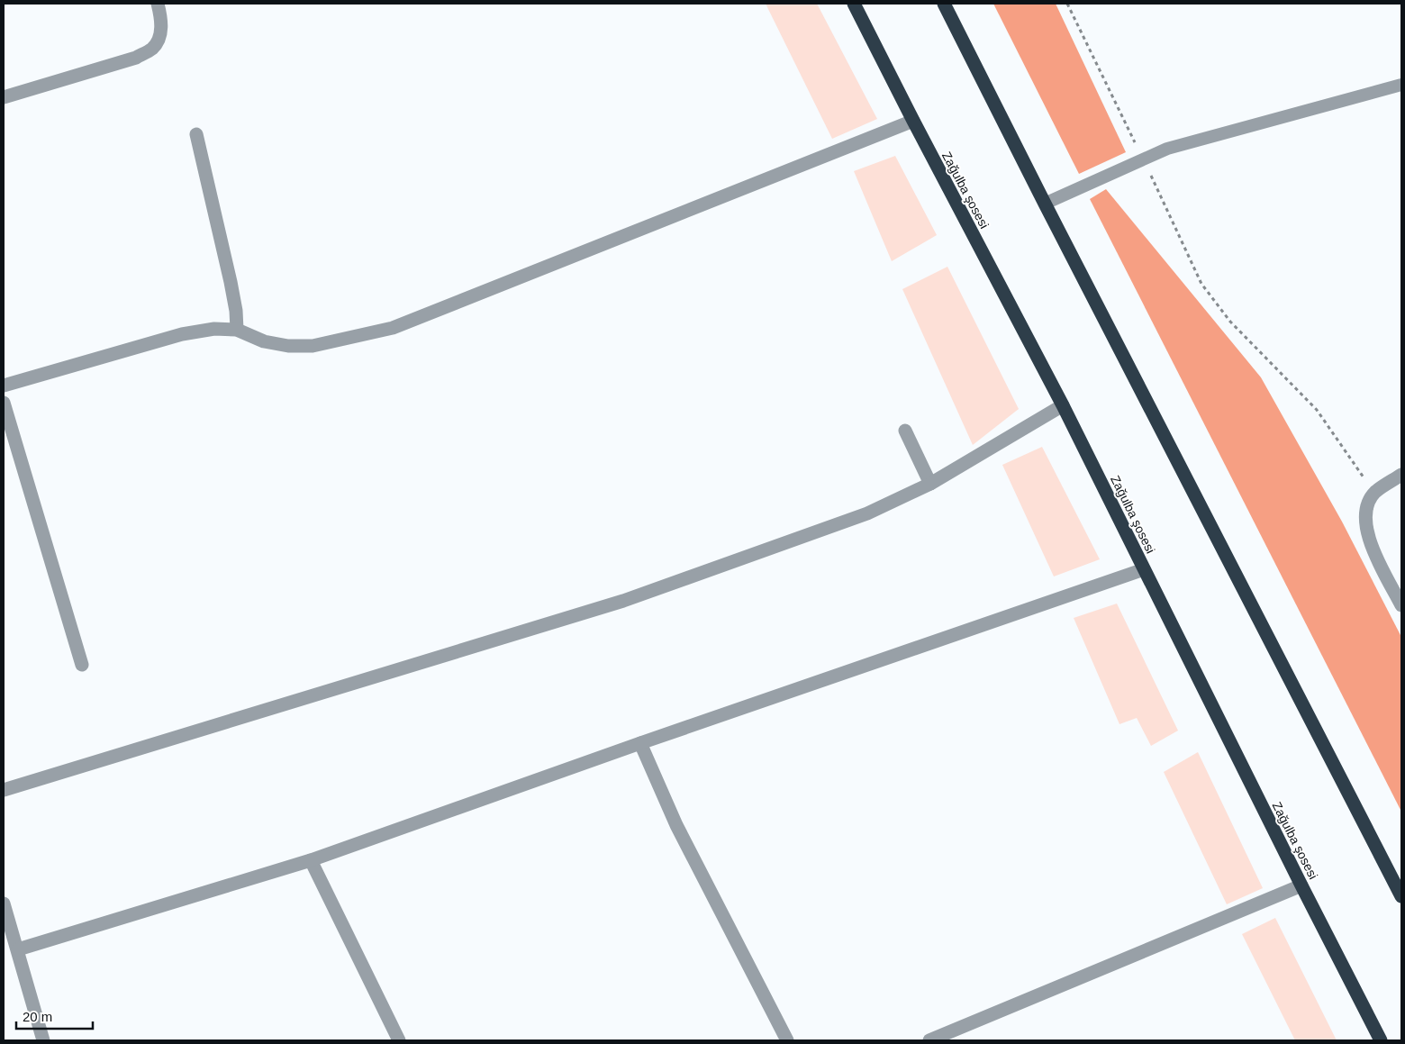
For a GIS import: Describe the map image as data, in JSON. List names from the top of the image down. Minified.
{"streets":{"highway":["Zağulba şosesi"]},"scale_bar":"20 m"}
